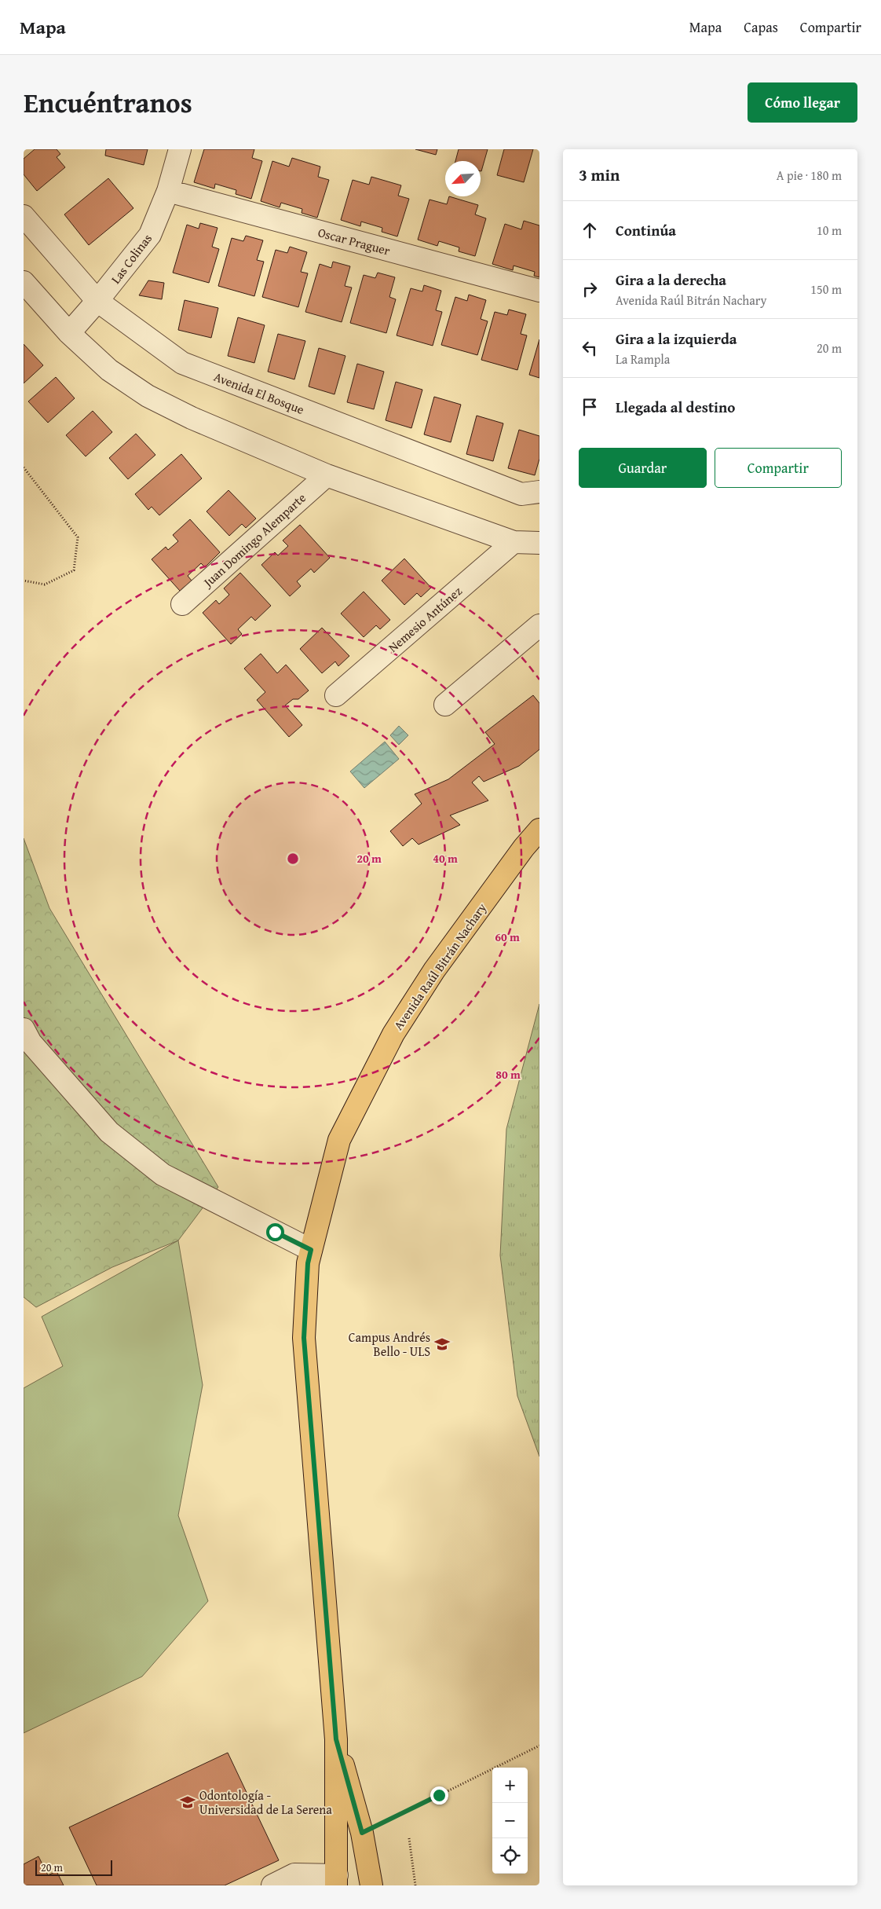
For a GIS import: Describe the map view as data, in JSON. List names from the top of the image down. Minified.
{"streets":{"main road":["Avenida Raúl Bitrán Nachary"],"street":["Oscar Praguer","Las Colinas","Avenida El Bosque","Juan Domingo Alemparte","Nemesio Antúnez"]},"crossings":[["Oscar Praguer","Las Colinas"],["Las Colinas","Avenida El Bosque"]],"places":{"school or university":["Campus Andrés Bello - ULS","Odontología - Universidad de La Serena"]},"scale_bar":"20 m","north":"bottom left","page":{"header":"Mapa","nav":["Mapa","Capas","Compartir"],"title":"Encuéntranos","buttons":["Cómo llegar",["Guardar","Compartir"]],"heading":["3 min","A pie · 180 m"],"list":[["Continúa","10 m"],["Gira a la derecha","Avenida Raúl Bitrán Nachary","150 m"],["Gira a la izquierda","La Rampla","20 m"],"Llegada al destino"],"map_buttons":["+","−"],"scale":"20 m"},"rings":["20 m","40 m","60 m","80 m"]}
